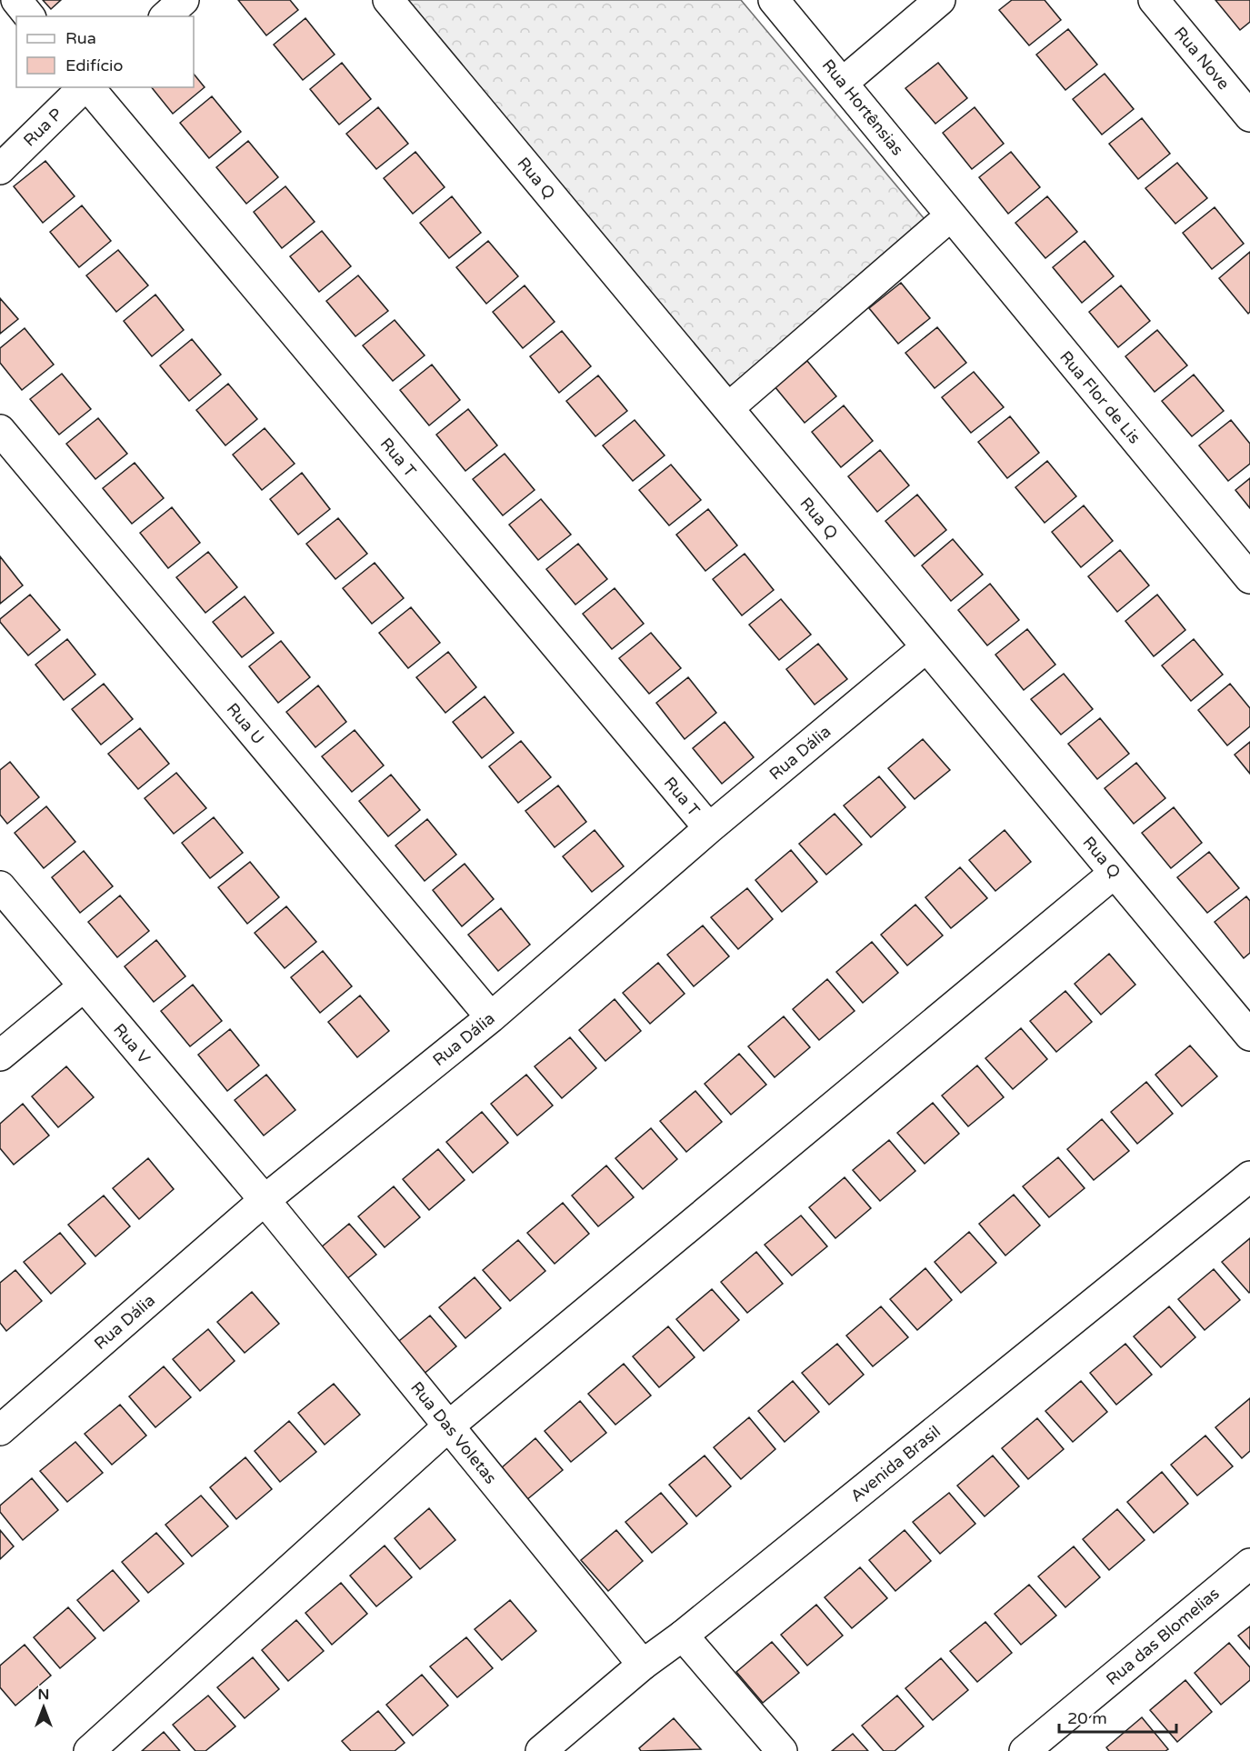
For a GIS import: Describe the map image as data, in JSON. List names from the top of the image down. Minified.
{"streets":{"street":["Rua Nove","Rua Hortênsias","Rua P","Rua Q","Rua Flor de Lis","Rua T","Rua U","Rua Dália","Rua V","Rua Das Voletas","Avenida Brasil","Rua das Blomelias"]},"crossings":[["Rua Hortênsias","Rua Flor de Lis"],["Rua Q","Rua Dália"],["Rua T","Rua Dália"],["Rua U","Rua Dália"],["Rua Dália","Rua V"],["Rua Dália","Rua Das Voletas"],["Rua V","Rua Das Voletas"],["Rua Das Voletas","Avenida Brasil"]],"legend":["Rua","Edifício"],"scale_bar":"20 m","north":"top"}
